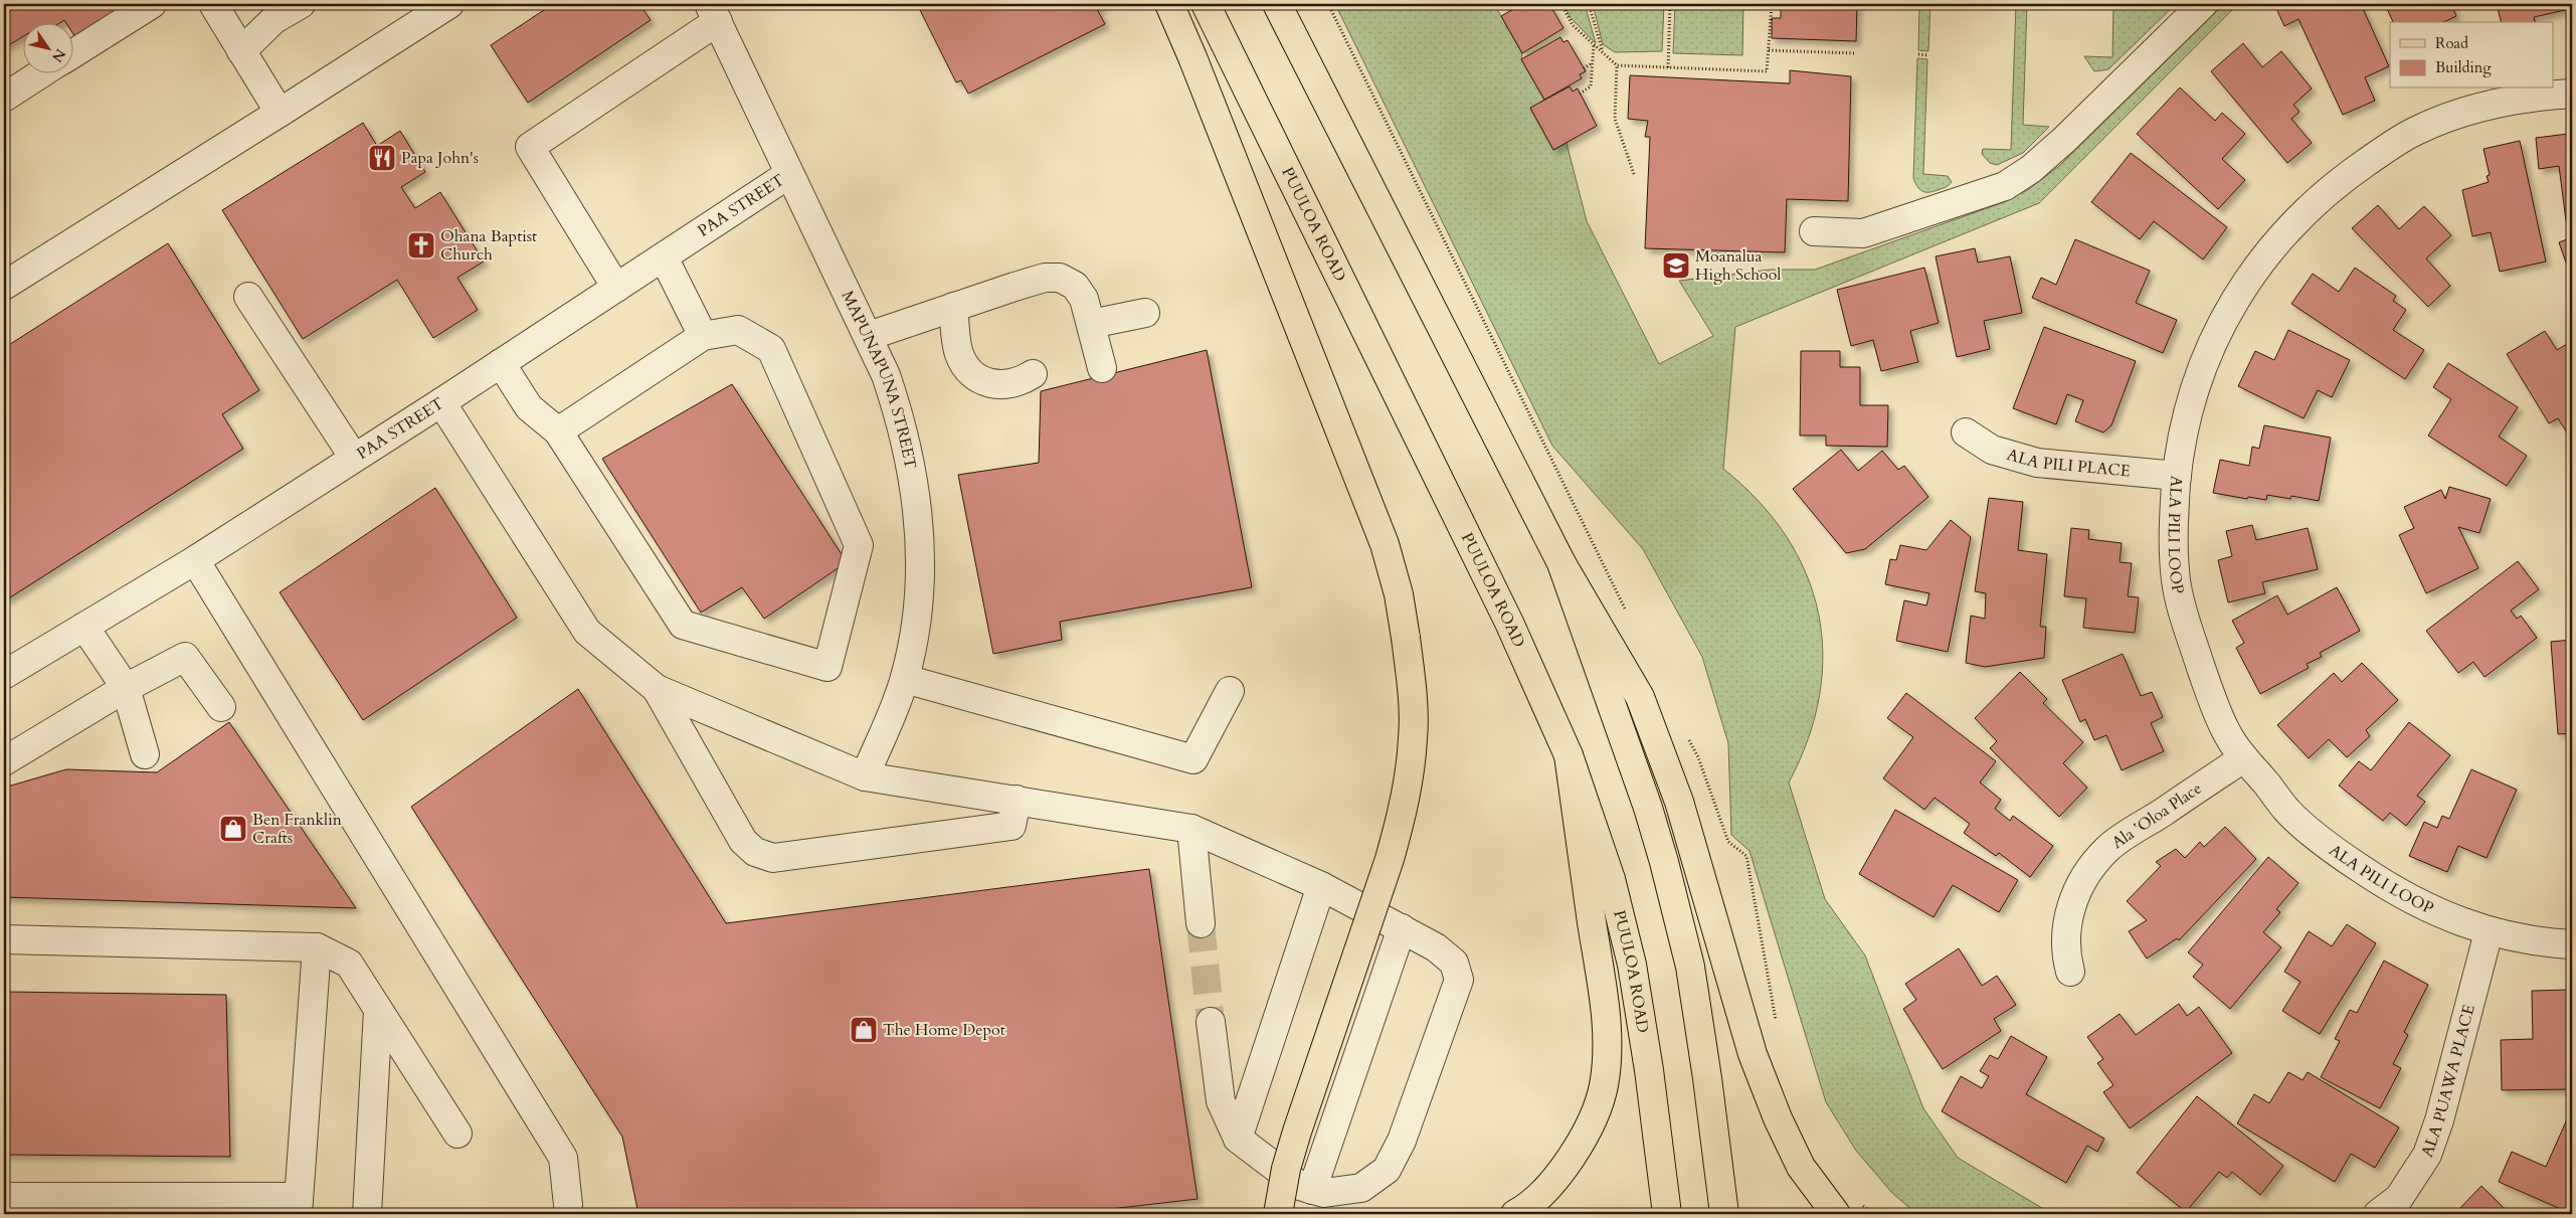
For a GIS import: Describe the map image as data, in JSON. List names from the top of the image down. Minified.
{"streets":{"main road":["PUULOA ROAD"],"street":["PAA STREET","MAPUNAPUNA STREET","ALA PILI PLACE","ALA PILI LOOP","Ala ʻOloa Place","ALA PUAWA PLACE"]},"crossings":[["PAA STREET","MAPUNAPUNA STREET"],["ALA PILI PLACE","ALA PILI LOOP"],["ALA PILI LOOP","Ala ʻOloa Place"],["ALA PILI LOOP","ALA PUAWA PLACE"]],"places":{"restaurant":["Papa John's"],"church":["Ohana Baptist Church"],"school or university":["Moanalua High School"],"shop":["Ben Franklin Crafts","The Home Depot"]},"legend":["Road","Building"],"north":"bottom right"}
